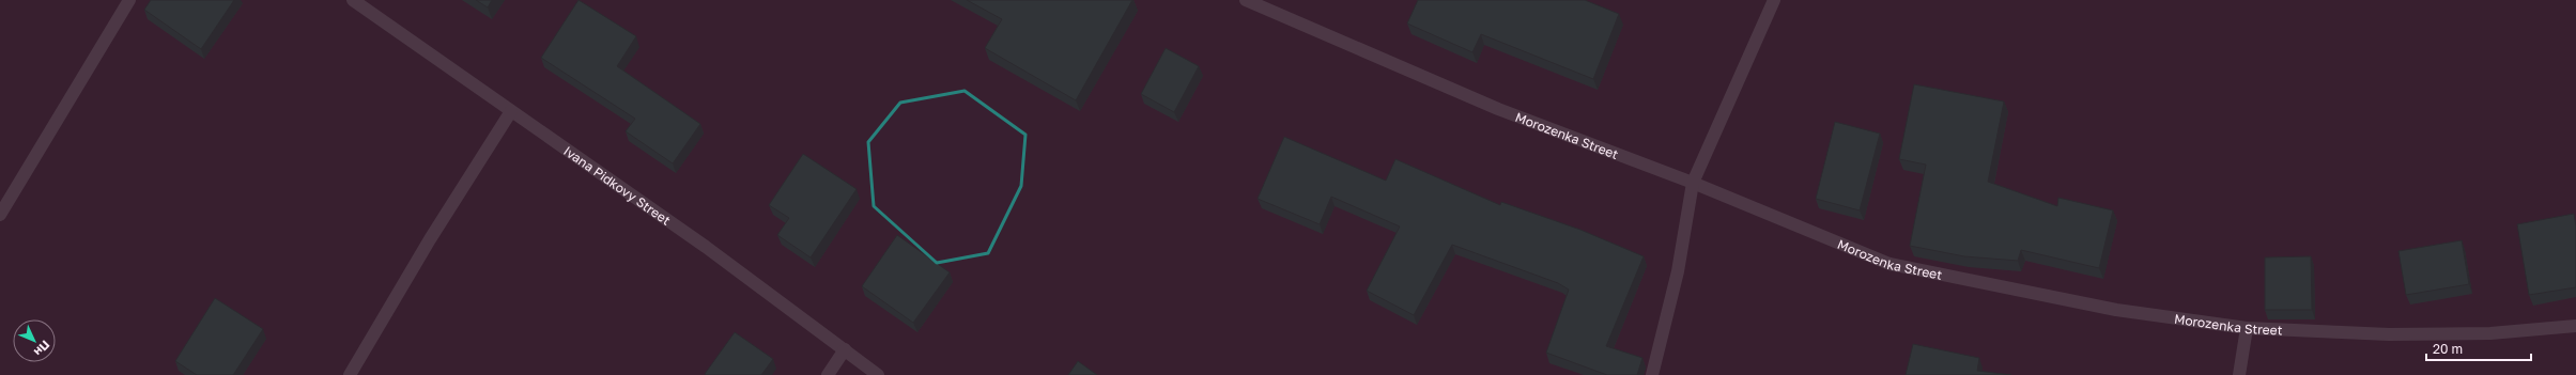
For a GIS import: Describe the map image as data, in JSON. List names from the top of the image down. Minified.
{"streets":{"street":["Morozenka Street","Ivana Pidkovy Street"]},"scale_bar":"20 m","north":"bottom right"}
